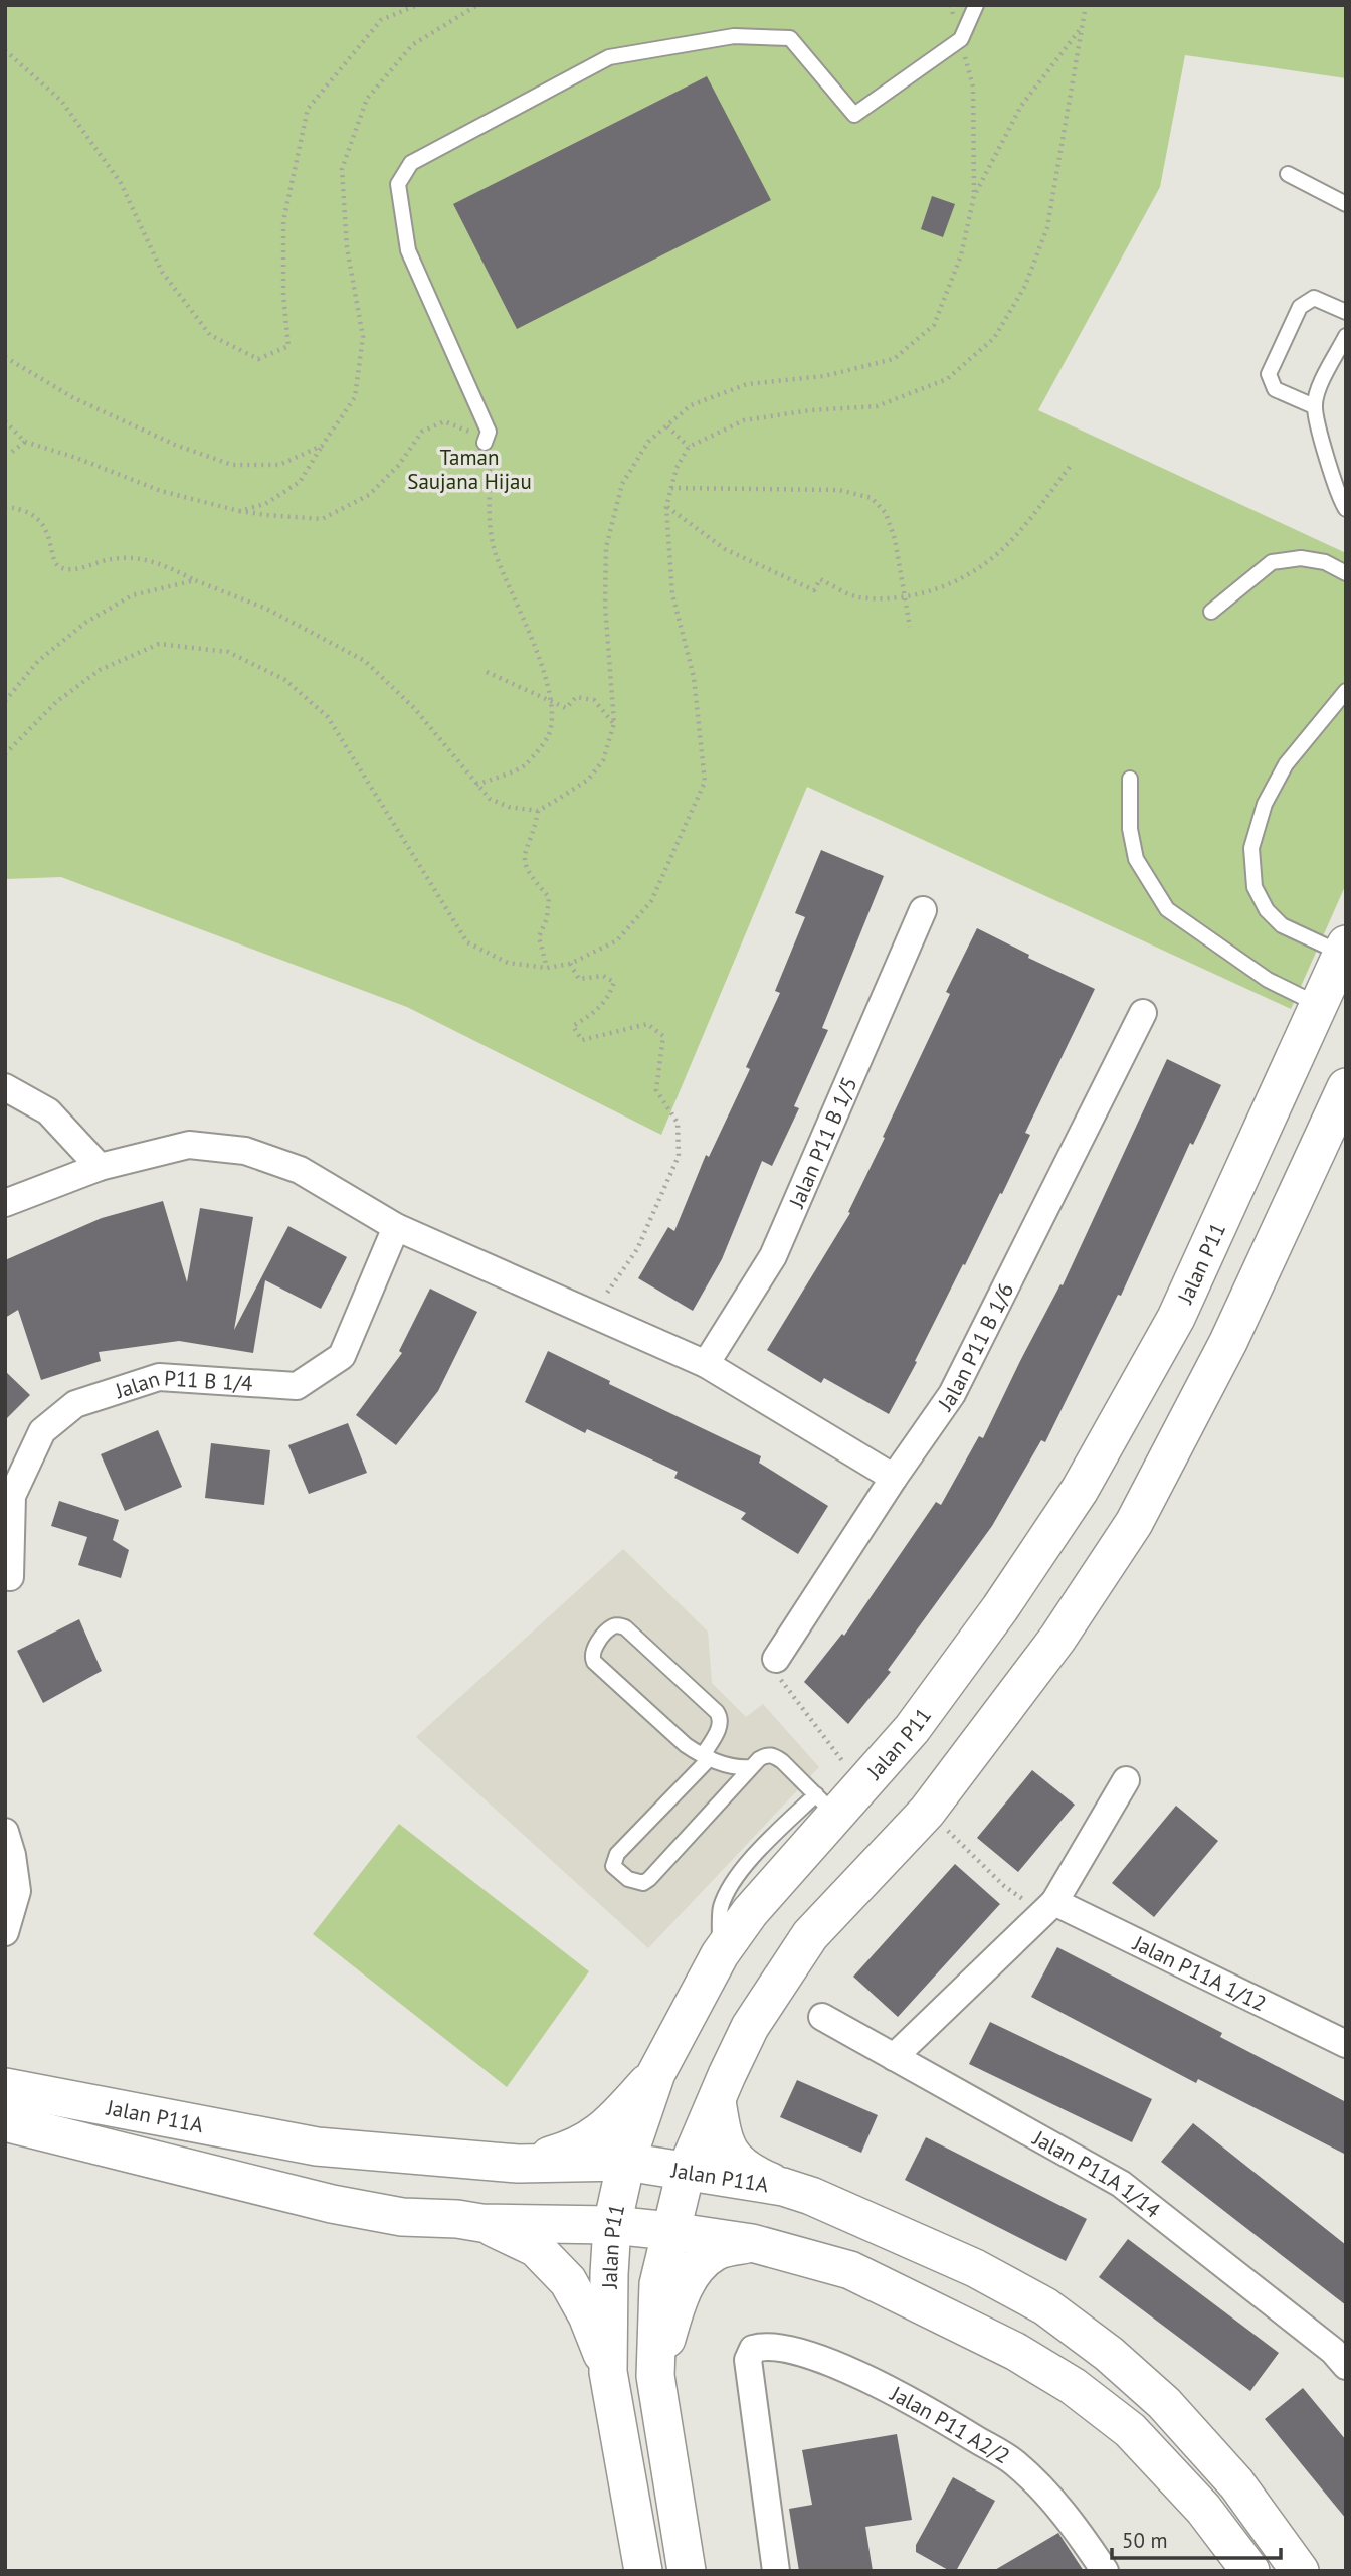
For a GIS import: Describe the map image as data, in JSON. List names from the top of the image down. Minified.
{"streets":{"main road":["Jalan P11","Jalan P11A"],"street":["Jalan P11 B 1/5","Jalan P11 B 1/6","Jalan P11 B 1/4","Jalan P11A 1/12","Jalan P11A 1/14","Jalan P11 A2/2"]},"crossings":[["Jalan P11","Jalan P11A"]],"parks":["Taman Saujana Hijau"],"scale_bar":"50 m"}
